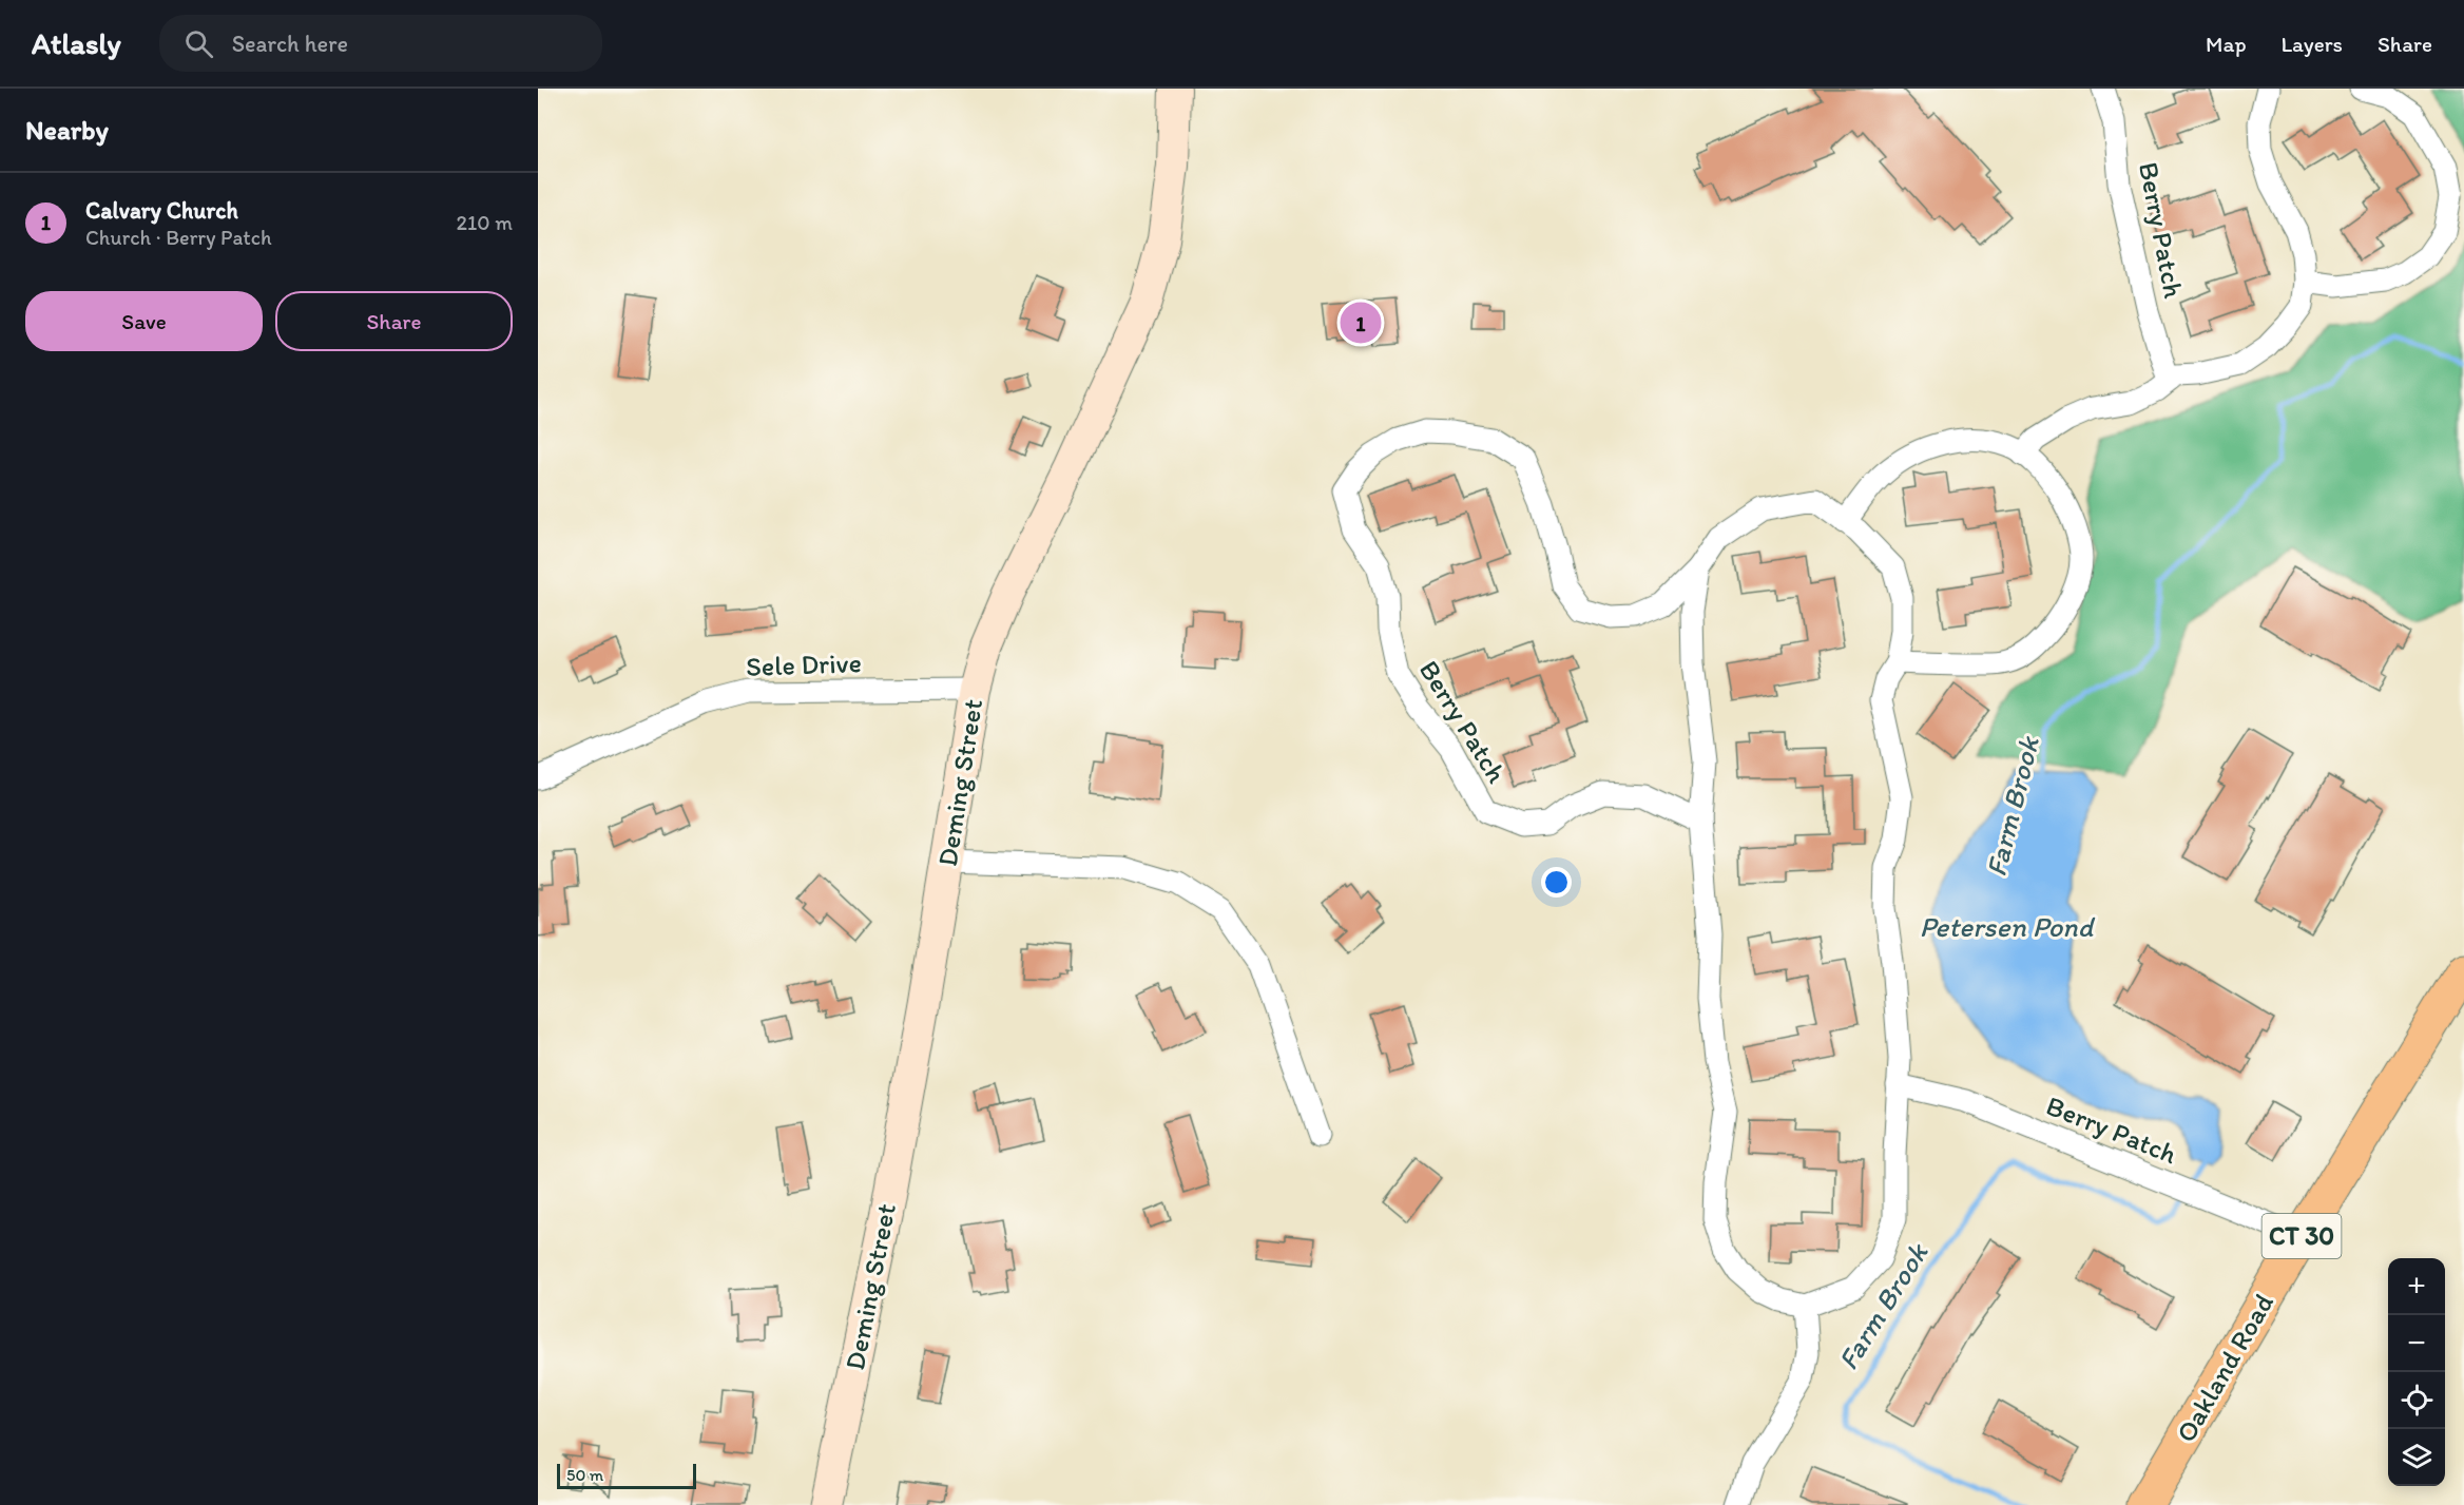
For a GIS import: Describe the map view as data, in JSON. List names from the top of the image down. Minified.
{"streets":{"main road":["CT 30","Oakland Road"],"street":["Berry Patch","Sele Drive","Deming Street"]},"crossings":[["Berry Patch","Oakland Road"],["Sele Drive","Deming Street"]],"water":["Farm Brook","Petersen Pond"],"scale_bar":"50 m","page":{"header":"Atlasly","search":"Search here","nav":["Map","Layers","Share"],"heading":"Nearby","list":[{"mark":"1","name":"Calvary Church","note":"Church · Berry Patch","value":"210 m"}],"buttons":["Save","Share"],"pins":"1","map_buttons":["+","−"],"scale":"50 m"}}
